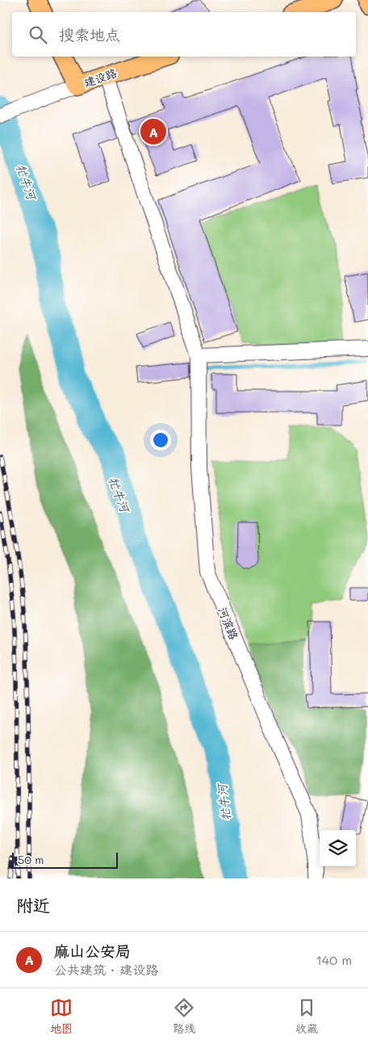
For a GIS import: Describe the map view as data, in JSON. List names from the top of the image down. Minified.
{"streets":{"main road":["建设路"],"street":["河滨路"]},"crossings":[["建设路","河滨路"]],"water":["牤牛河"],"scale_bar":"50 m","page":{"search":"搜索地点","pins":"A","scale":"50 m","heading":"附近","list":[{"mark":"A","name":"麻山公安局","note":"公共建筑 · 建设路","value":"140 m"}],"nav":["地图","路线","收藏"]}}
